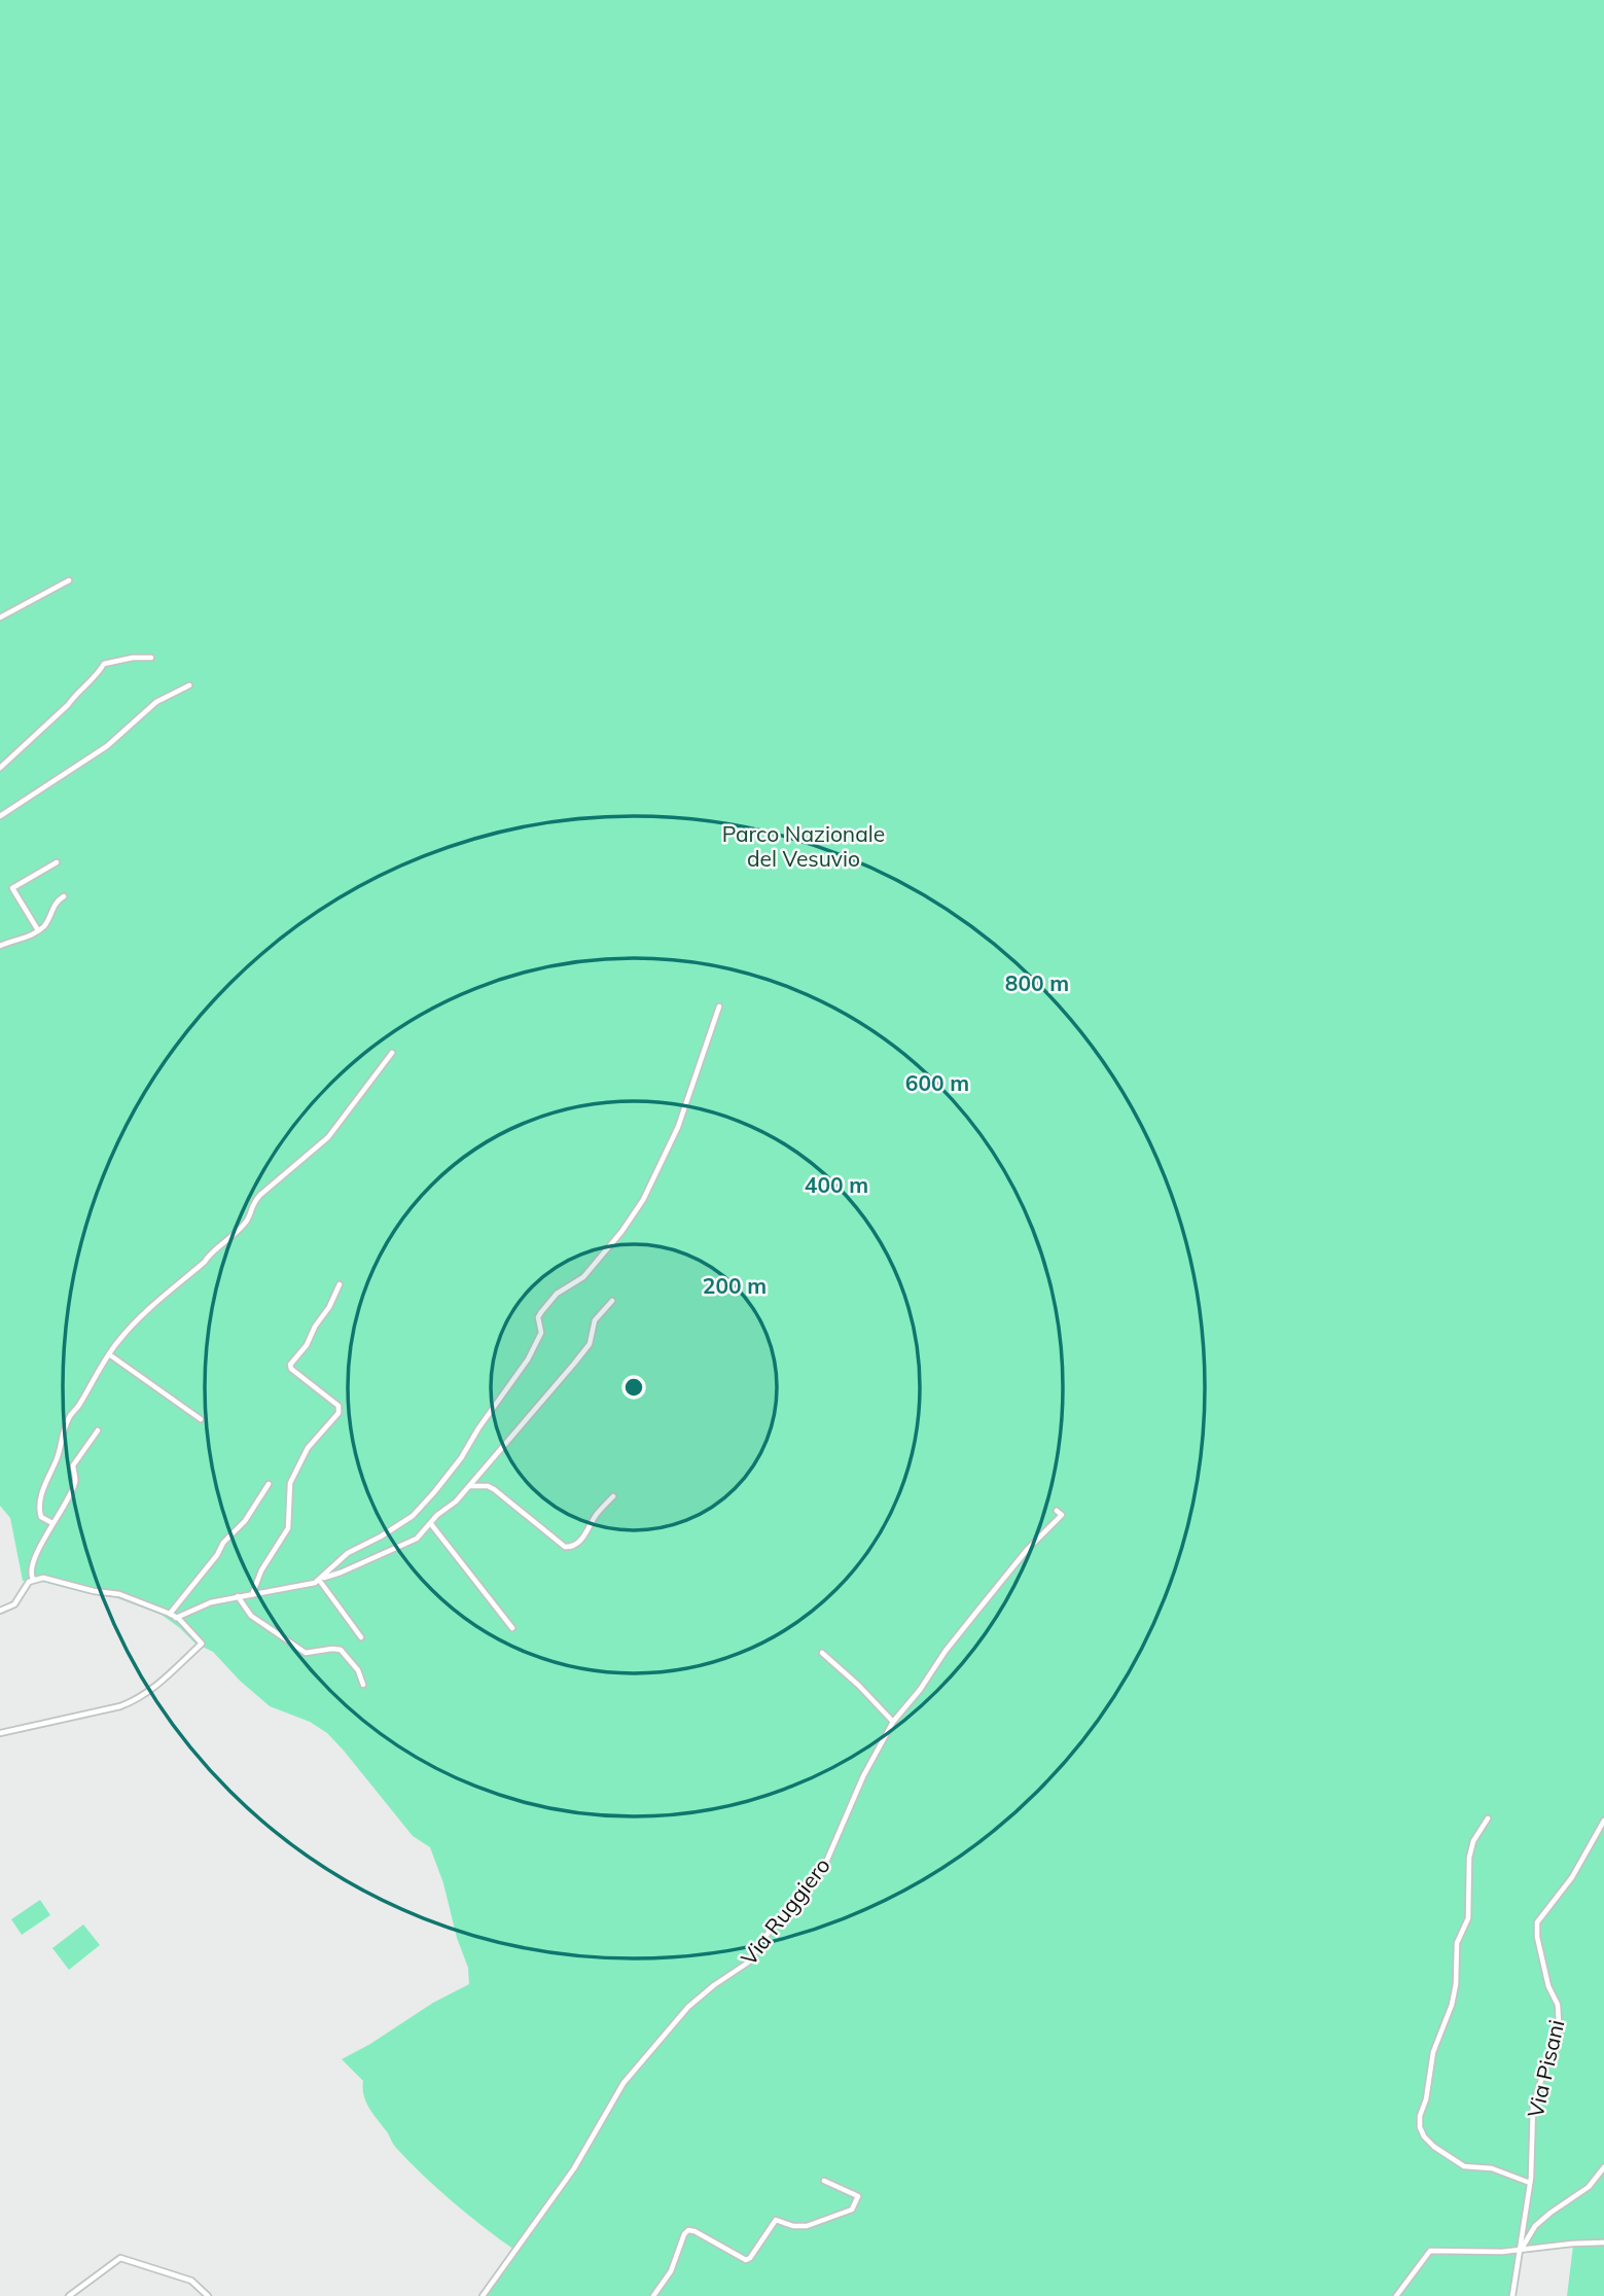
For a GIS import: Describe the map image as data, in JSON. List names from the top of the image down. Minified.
{"streets":{"street":["Via Ruggiero","Via Pisani"]},"parks":["Parco Nazionale del Vesuvio"],"rings":["800 m","600 m","400 m","200 m"]}
